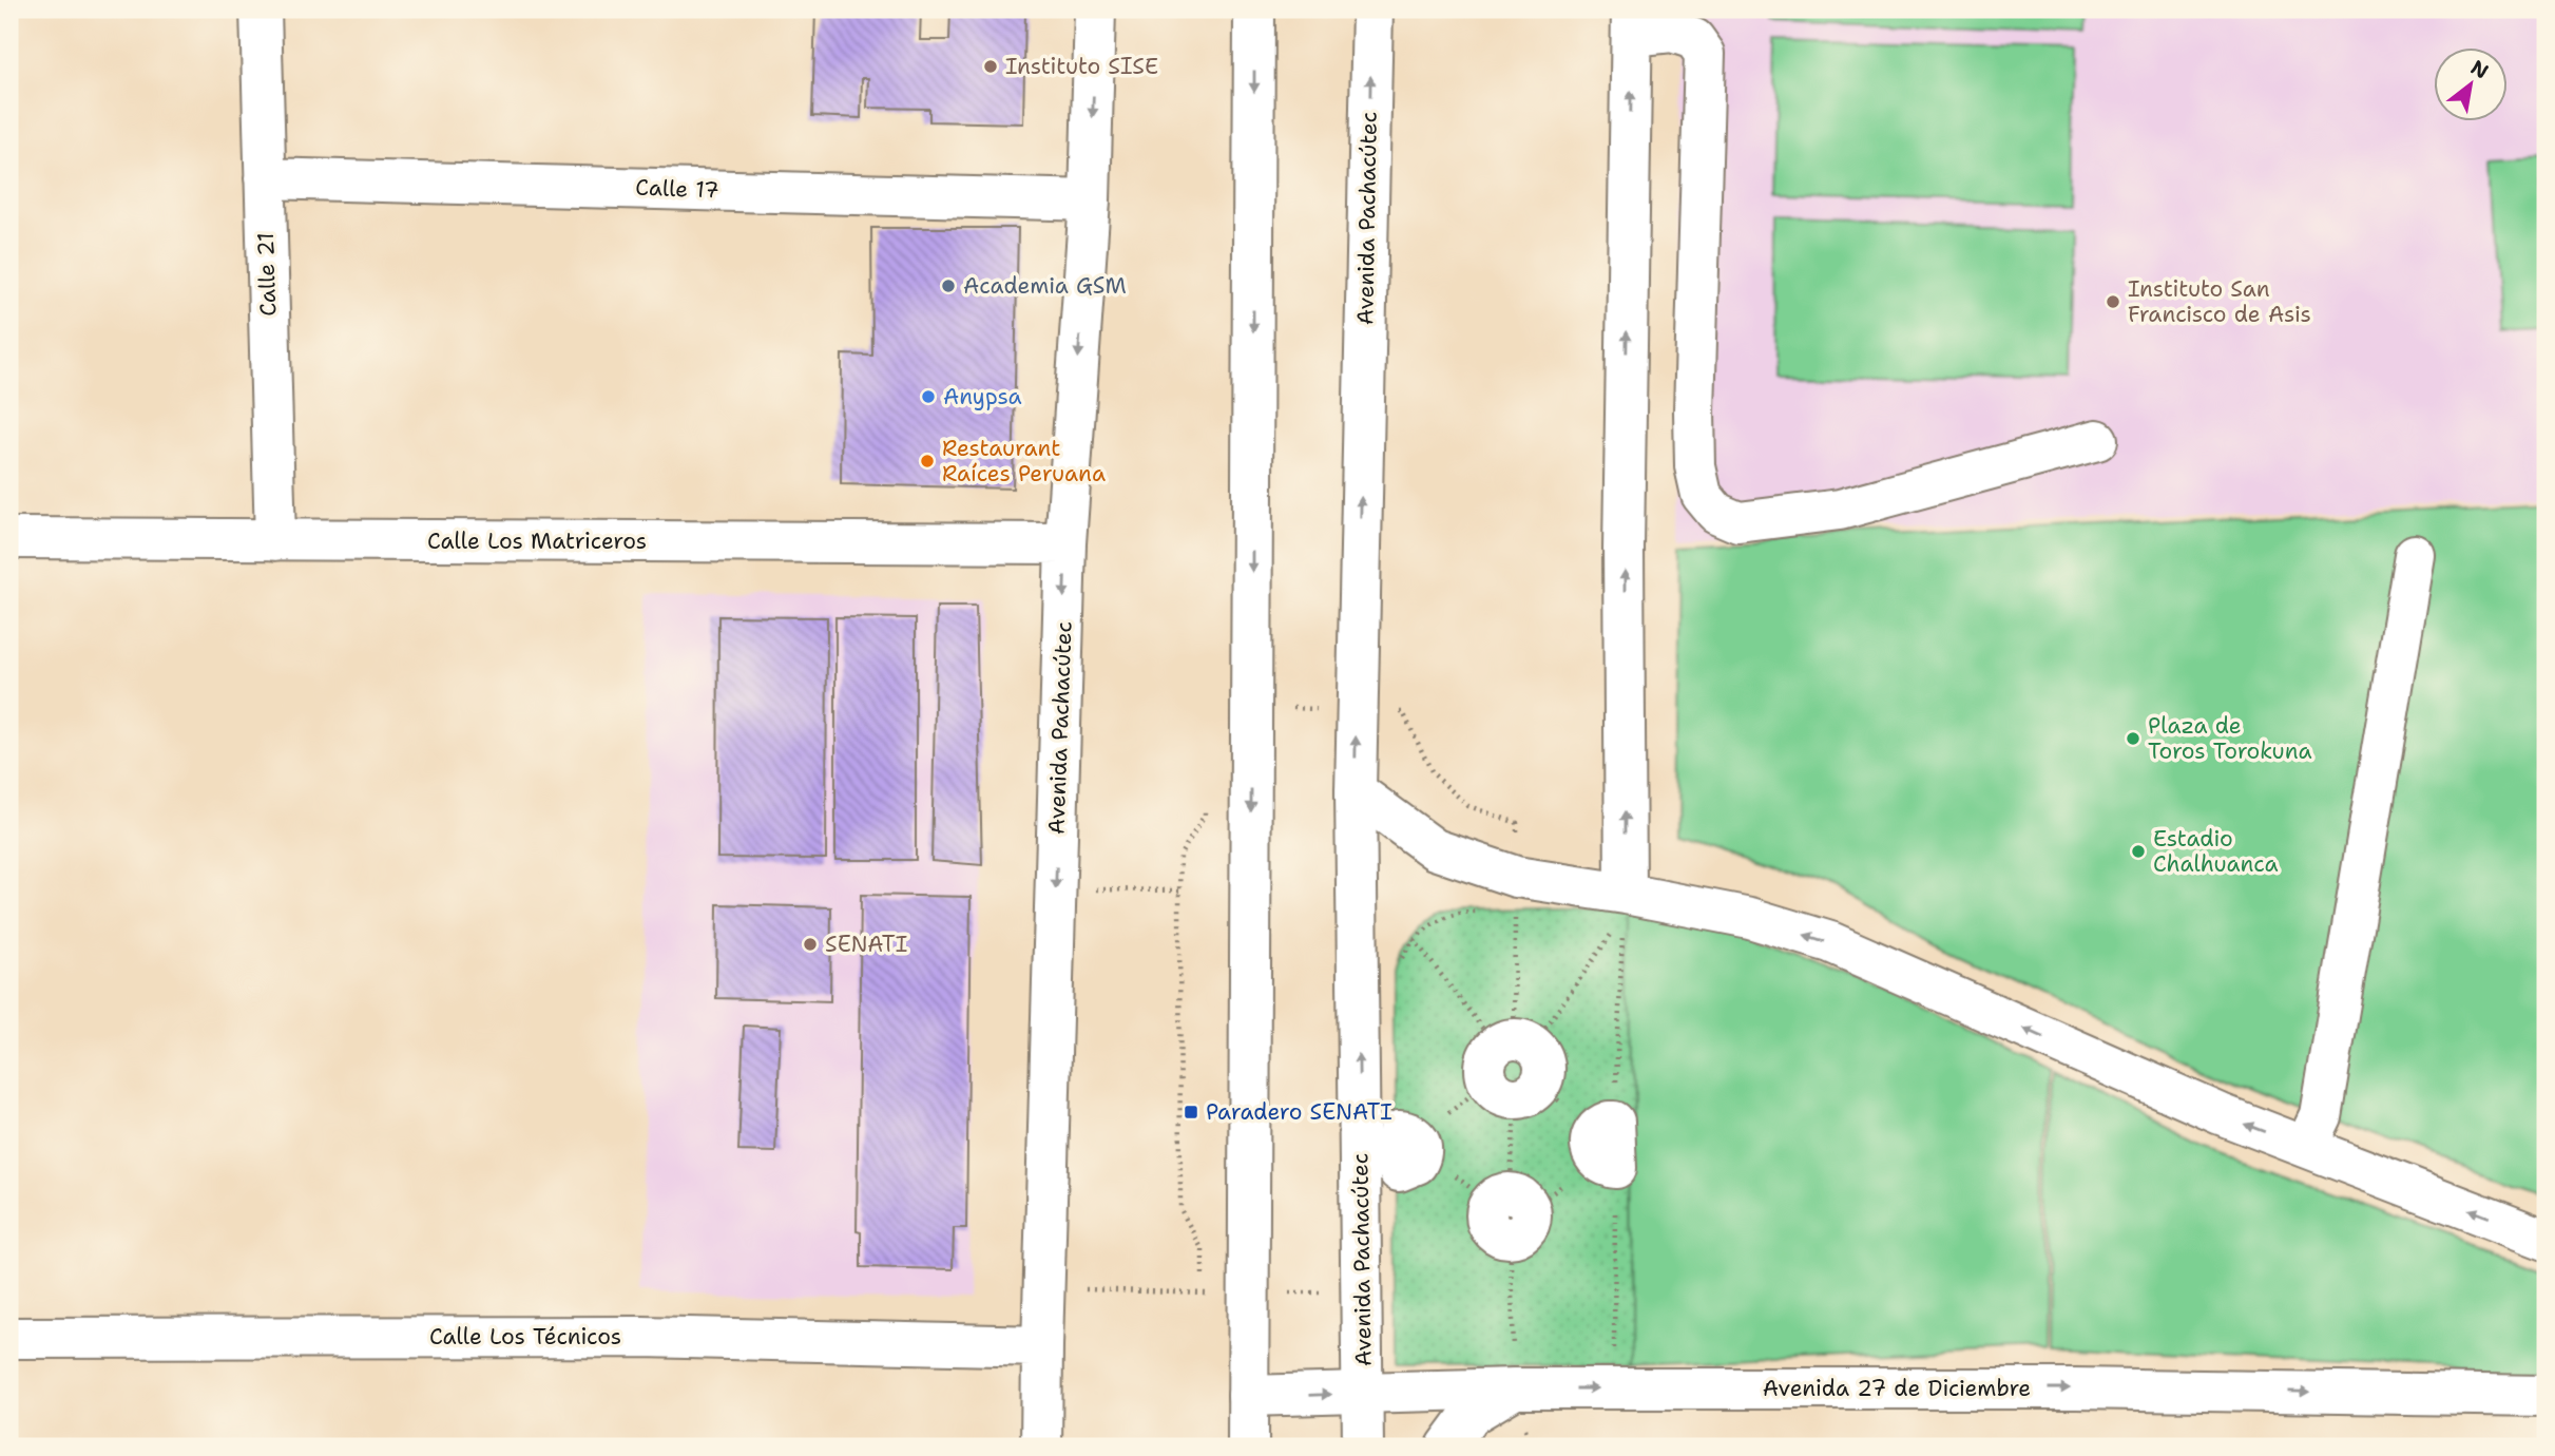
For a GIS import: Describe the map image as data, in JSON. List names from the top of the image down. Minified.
{"streets":{"street":["Calle 17","Avenida Pachacútec","Calle 21","Calle Los Matriceros","Calle Los Técnicos","Avenida 27 de Diciembre"]},"crossings":[["Calle 17","Avenida Pachacútec"],["Calle 17","Calle 21"],["Avenida Pachacútec","Calle Los Matriceros"],["Avenida Pachacútec","Calle Los Técnicos"],["Avenida Pachacútec","Avenida 27 de Diciembre"],["Calle 21","Calle Los Matriceros"]],"places":{"other":["Instituto SISE","Academia GSM","Instituto San Francisco de Asis","Anypsa","Restaurant Raíces Peruana","Plaza de Toros Torokuna","Estadio Chalhuanca","SENATI"],"transit":["Paradero SENATI"]},"north":"top right"}
